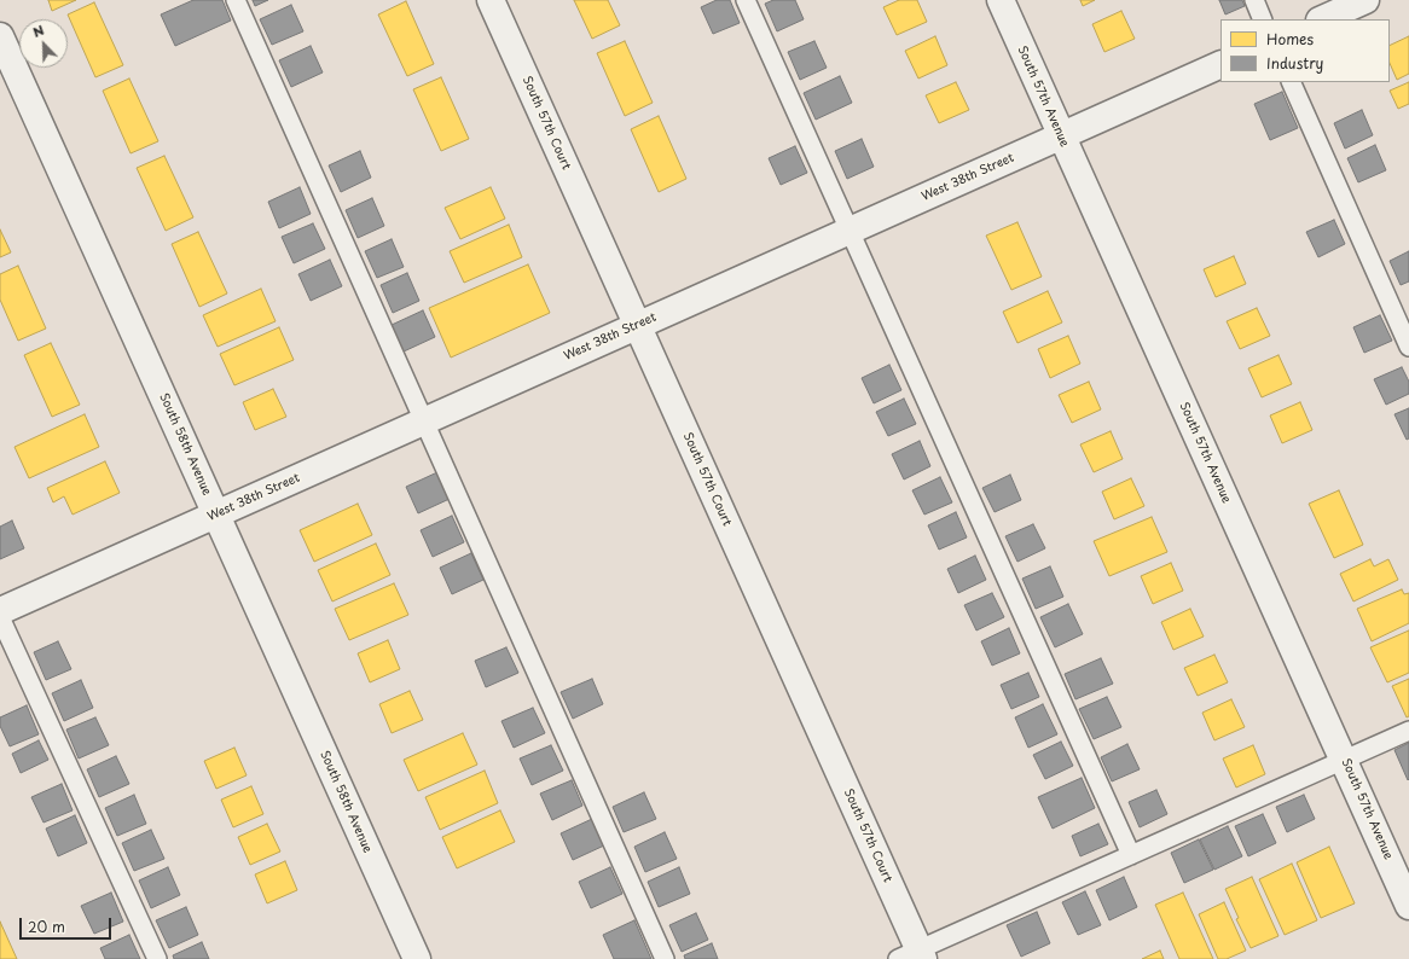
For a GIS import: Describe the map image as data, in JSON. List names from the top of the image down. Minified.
{"streets":{"street":["South 57th Avenue","South 57th Court","West 38th Street","South 58th Avenue"]},"crossings":[["South 57th Avenue","West 38th Street"],["South 57th Court","West 38th Street"],["West 38th Street","South 58th Avenue"]],"legend":["Homes","Industry"],"scale_bar":"20 m","north":"top left"}
